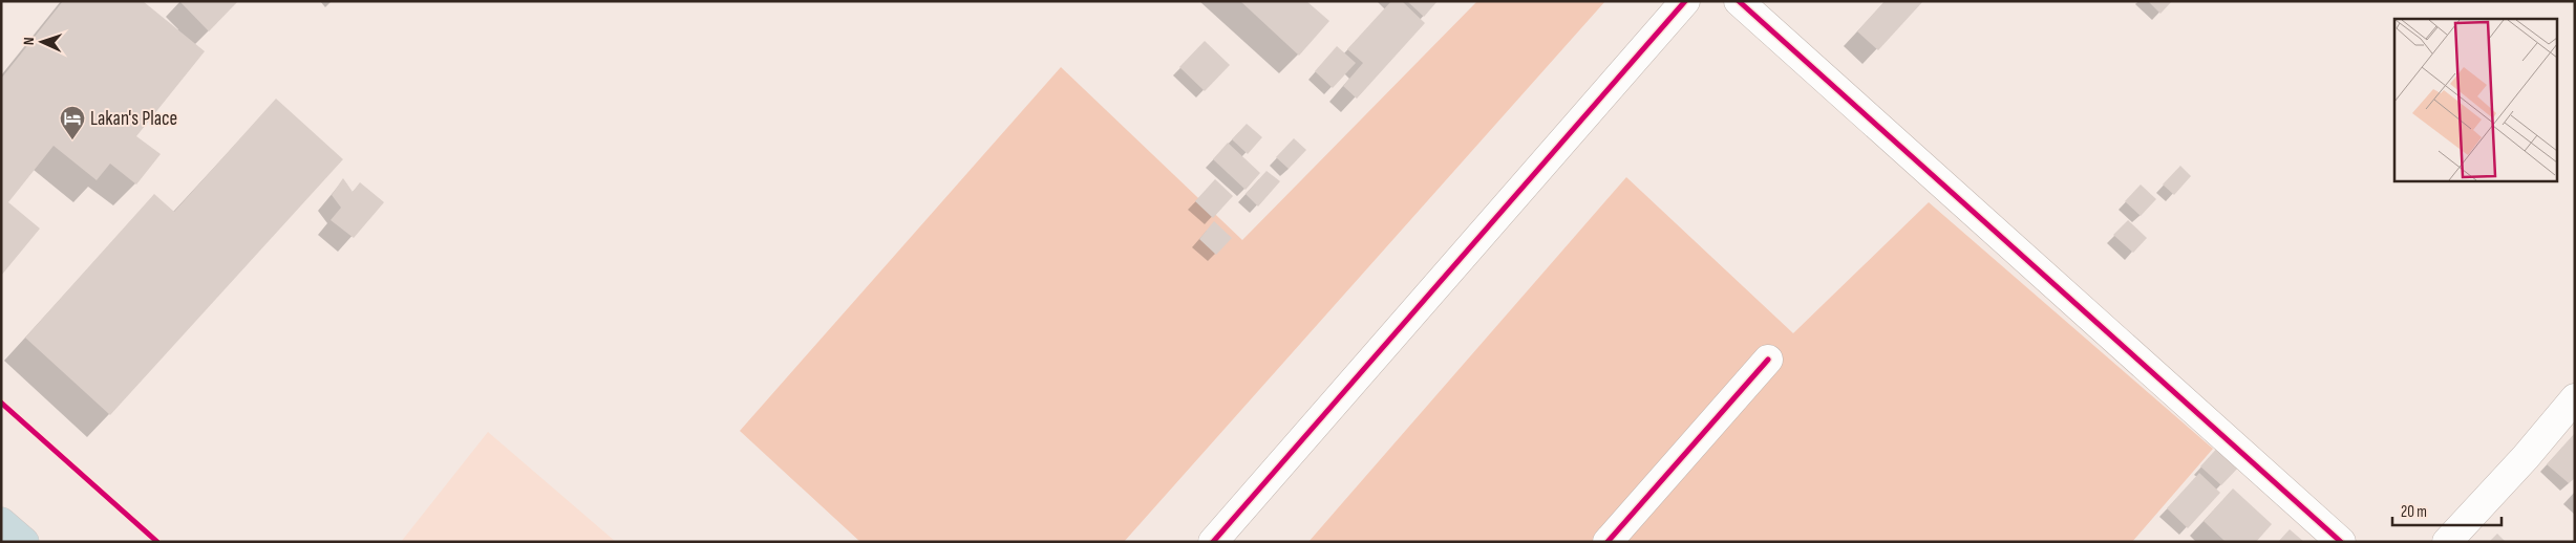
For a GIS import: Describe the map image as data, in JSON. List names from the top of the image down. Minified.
{"places":{"hotel":["Lakan's Place"]},"scale_bar":"20 m","north":"left"}
